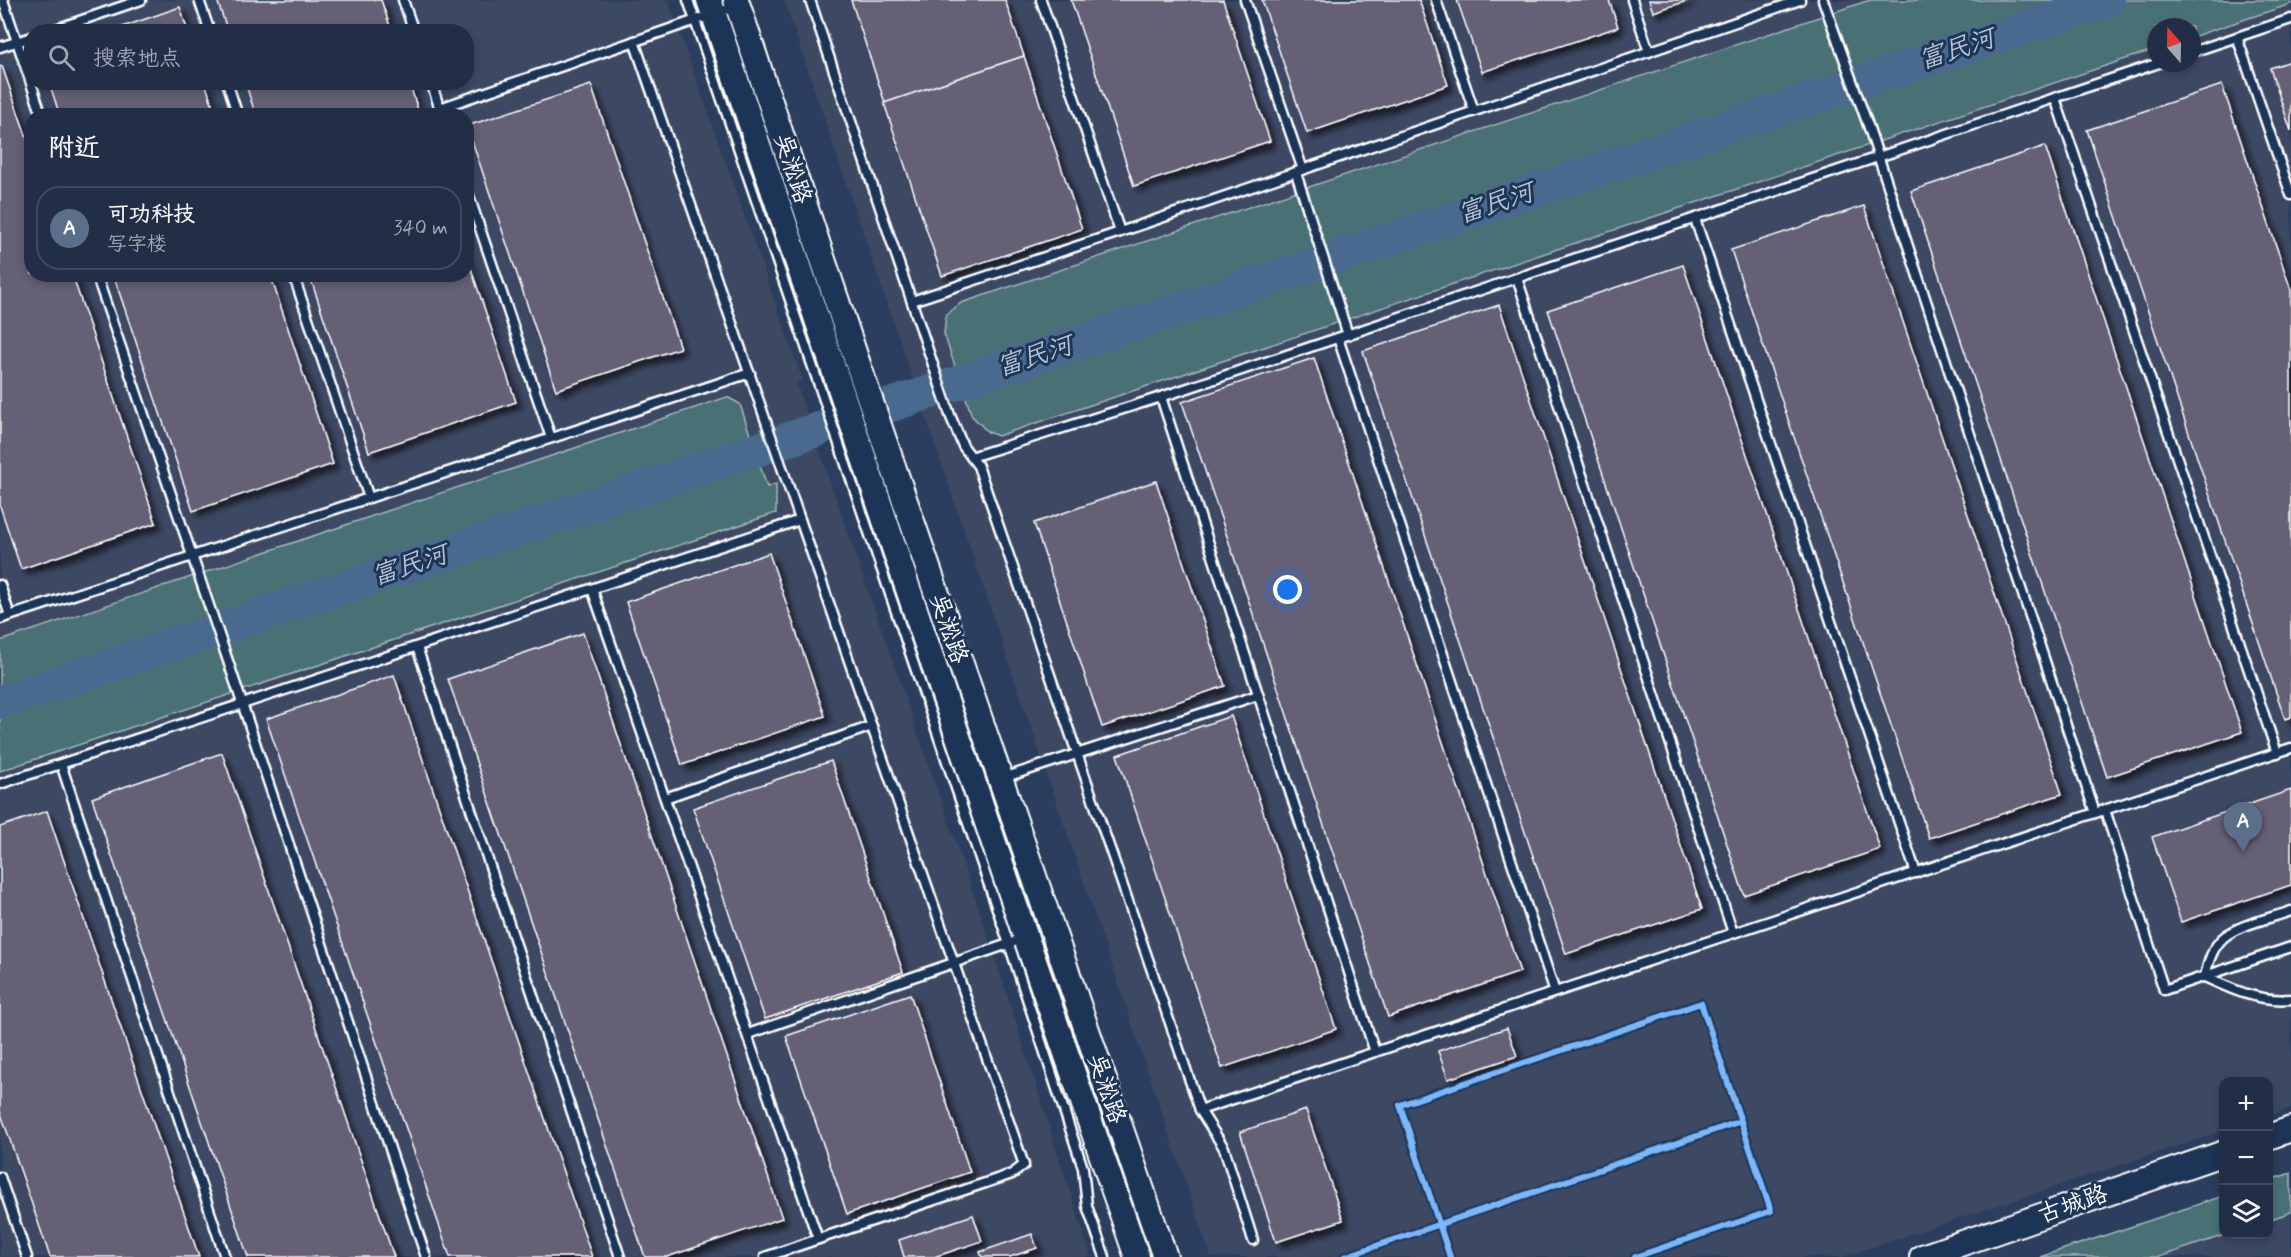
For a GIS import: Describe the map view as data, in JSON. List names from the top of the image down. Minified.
{"streets":{"main road":["吴淞路","古城路"]},"water":["富民河"],"north":"top","page":{"search":"搜索地点","heading":"附近","list":[{"mark":"A","name":"可功科技","note":"写字楼","value":"340 m"}],"pins":"A","map_buttons":["+","−"]}}
